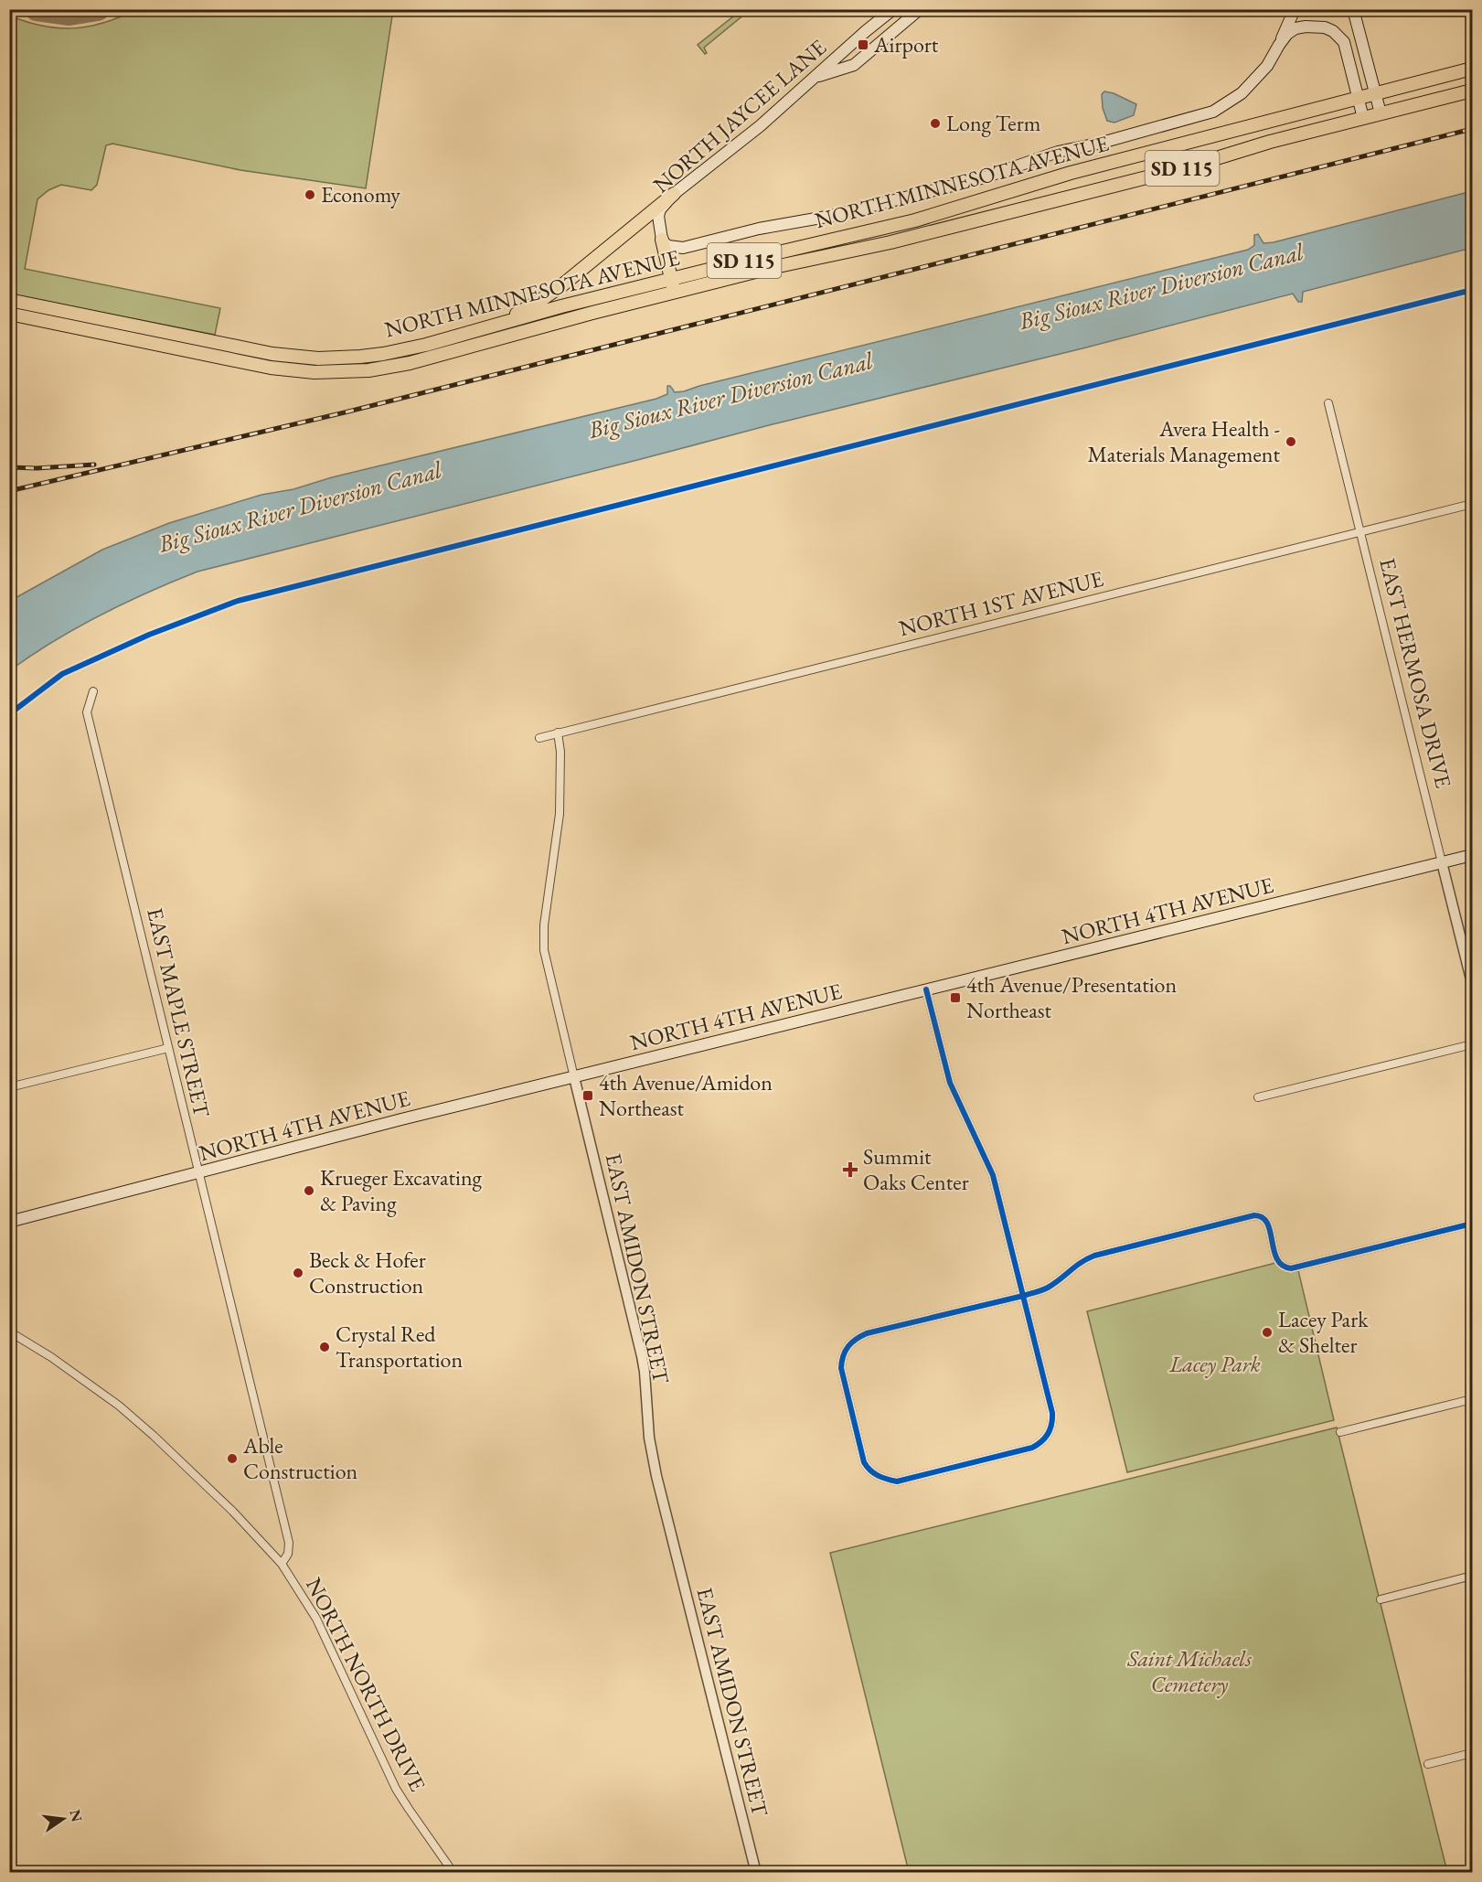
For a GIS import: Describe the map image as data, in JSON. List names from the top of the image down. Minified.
{"streets":{"main road":["NORTH JAYCEE LANE","SD 115","NORTH MINNESOTA AVENUE","NORTH 4TH AVENUE"],"street":["NORTH 1ST AVENUE","EAST HERMOSA DRIVE","EAST MAPLE STREET","EAST AMIDON STREET","NORTH NORTH DRIVE"]},"crossings":[["NORTH 1ST AVENUE","EAST HERMOSA DRIVE"],["NORTH 1ST AVENUE","EAST AMIDON STREET"],["EAST HERMOSA DRIVE","NORTH 4TH AVENUE"],["NORTH 4TH AVENUE","EAST MAPLE STREET"],["NORTH 4TH AVENUE","EAST AMIDON STREET"],["EAST MAPLE STREET","NORTH NORTH DRIVE"]],"water":["Big Sioux River Diversion Canal"],"parks":["Lacey Park","Saint Michaels Cemetery"],"places":{"transit":["Airport","4th Avenue/Presentation Northeast","4th Avenue/Amidon Northeast"],"other":["Long Term","Economy","Avera Health - Materials Management","Krueger Excavating & Paving","Beck & Hofer Construction","Lacey Park & Shelter","Crystal Red Transportation","Able Construction"],"health":["Summit Oaks Center"]},"north":"right"}
